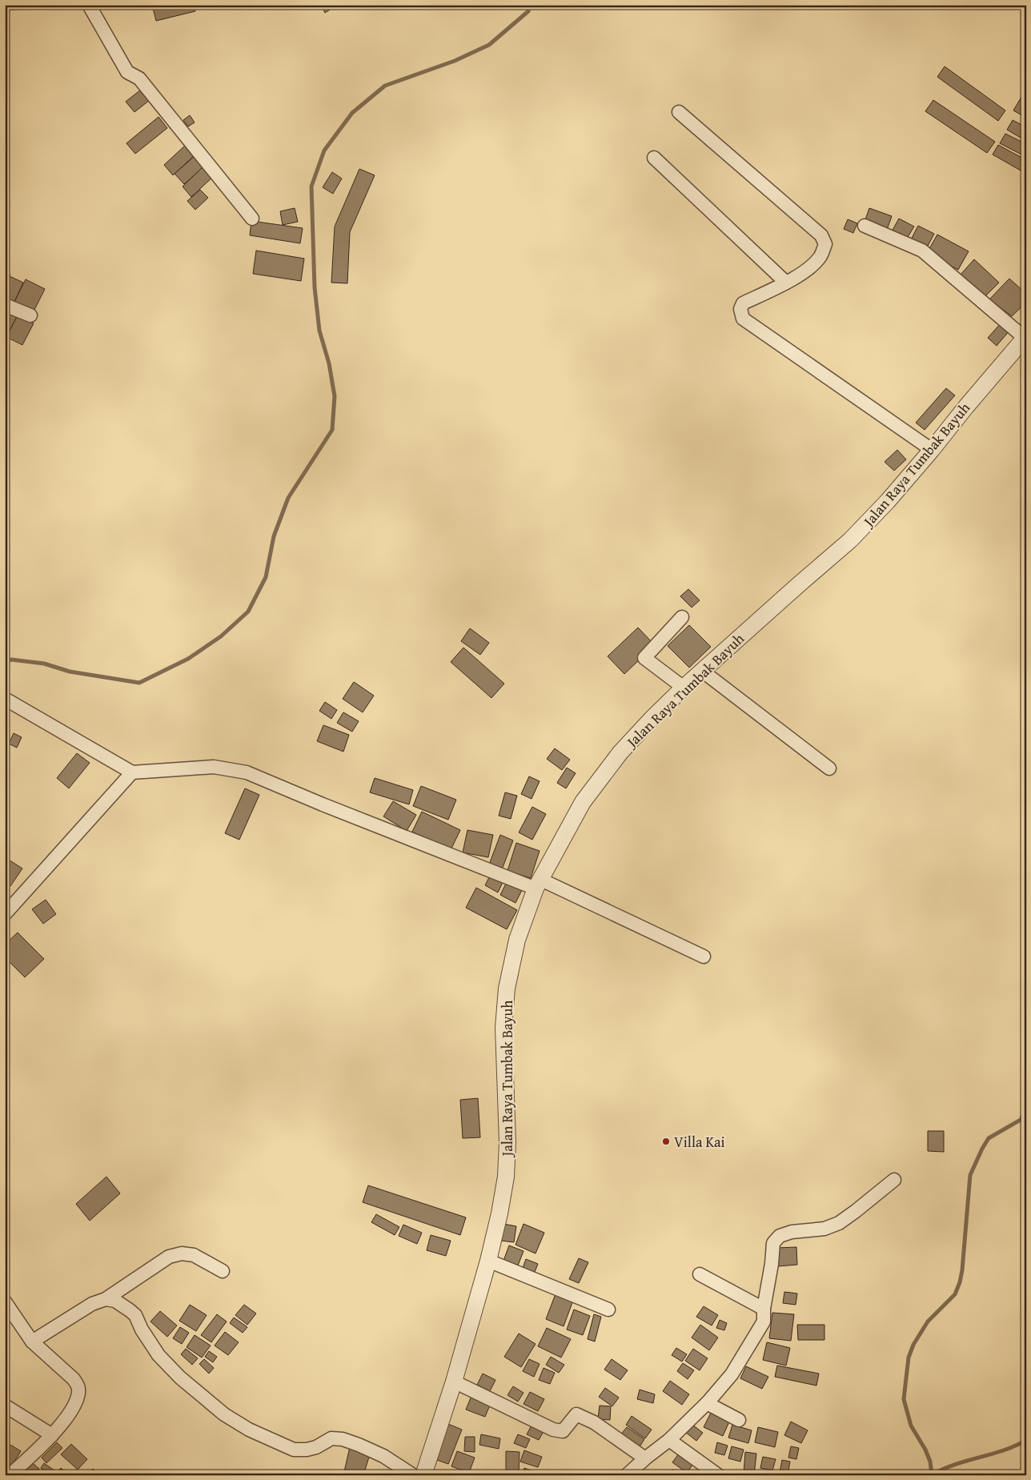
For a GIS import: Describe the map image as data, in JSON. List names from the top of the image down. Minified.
{"streets":{"street":["Jalan Raya Tumbak Bayuh"]},"places":["Villa Kai"]}
